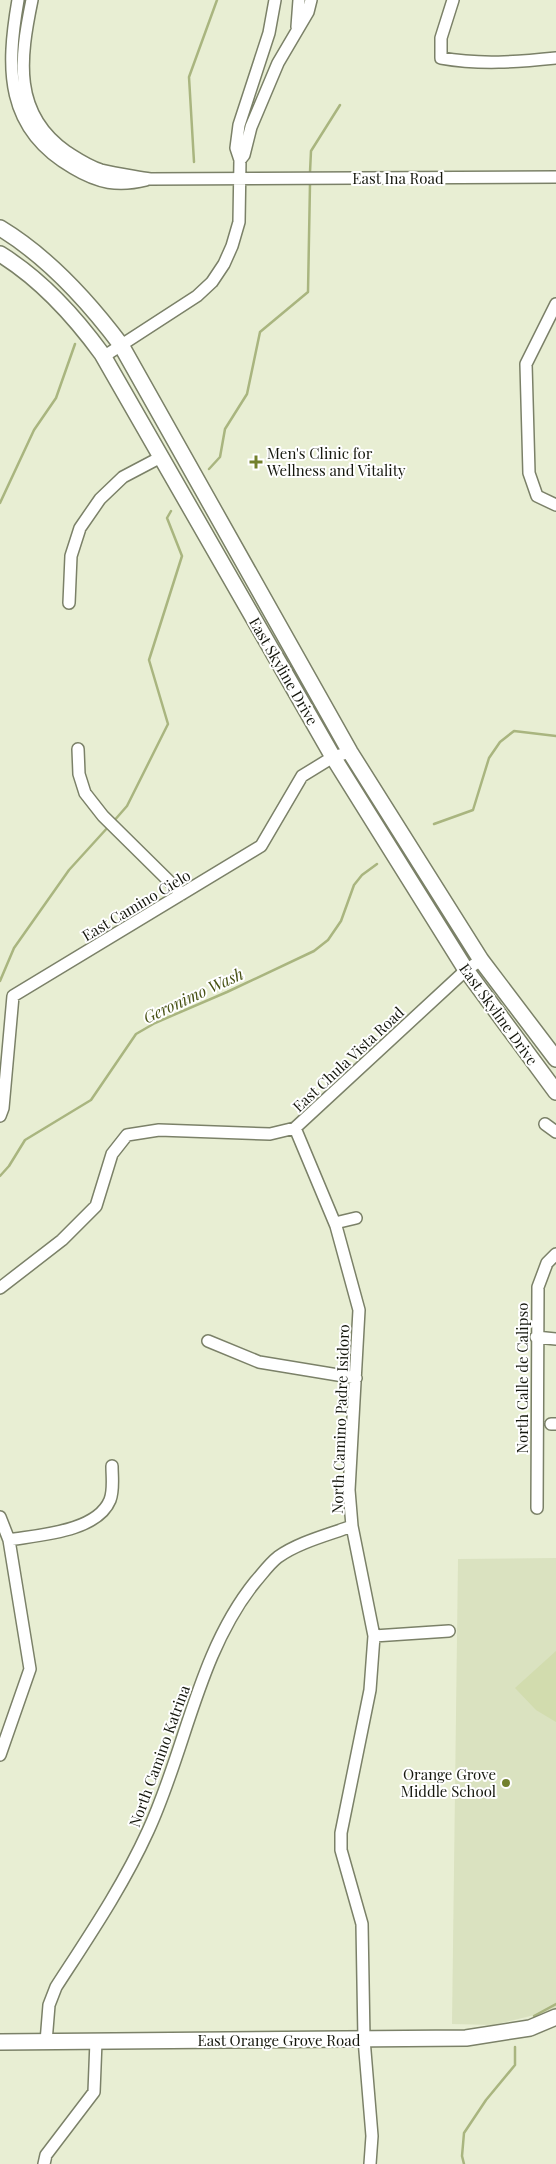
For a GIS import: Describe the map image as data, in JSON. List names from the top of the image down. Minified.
{"streets":{"main road":["East Skyline Drive","East Orange Grove Road"],"street":["East Ina Road","East Camino Cielo","East Chula Vista Road","North Calle de Calipso","North Camino Padre Isidoro","North Camino Katrina"]},"crossings":[["East Skyline Drive","East Camino Cielo"],["East Skyline Drive","East Chula Vista Road"],["East Chula Vista Road","North Camino Padre Isidoro"],["North Camino Padre Isidoro","North Camino Katrina"],["North Camino Padre Isidoro","East Orange Grove Road"],["North Camino Katrina","East Orange Grove Road"]],"water":["Geronimo Wash"],"places":{"health":["Men's Clinic for Wellness and Vitality"],"other":["Orange Grove Middle School"]}}
